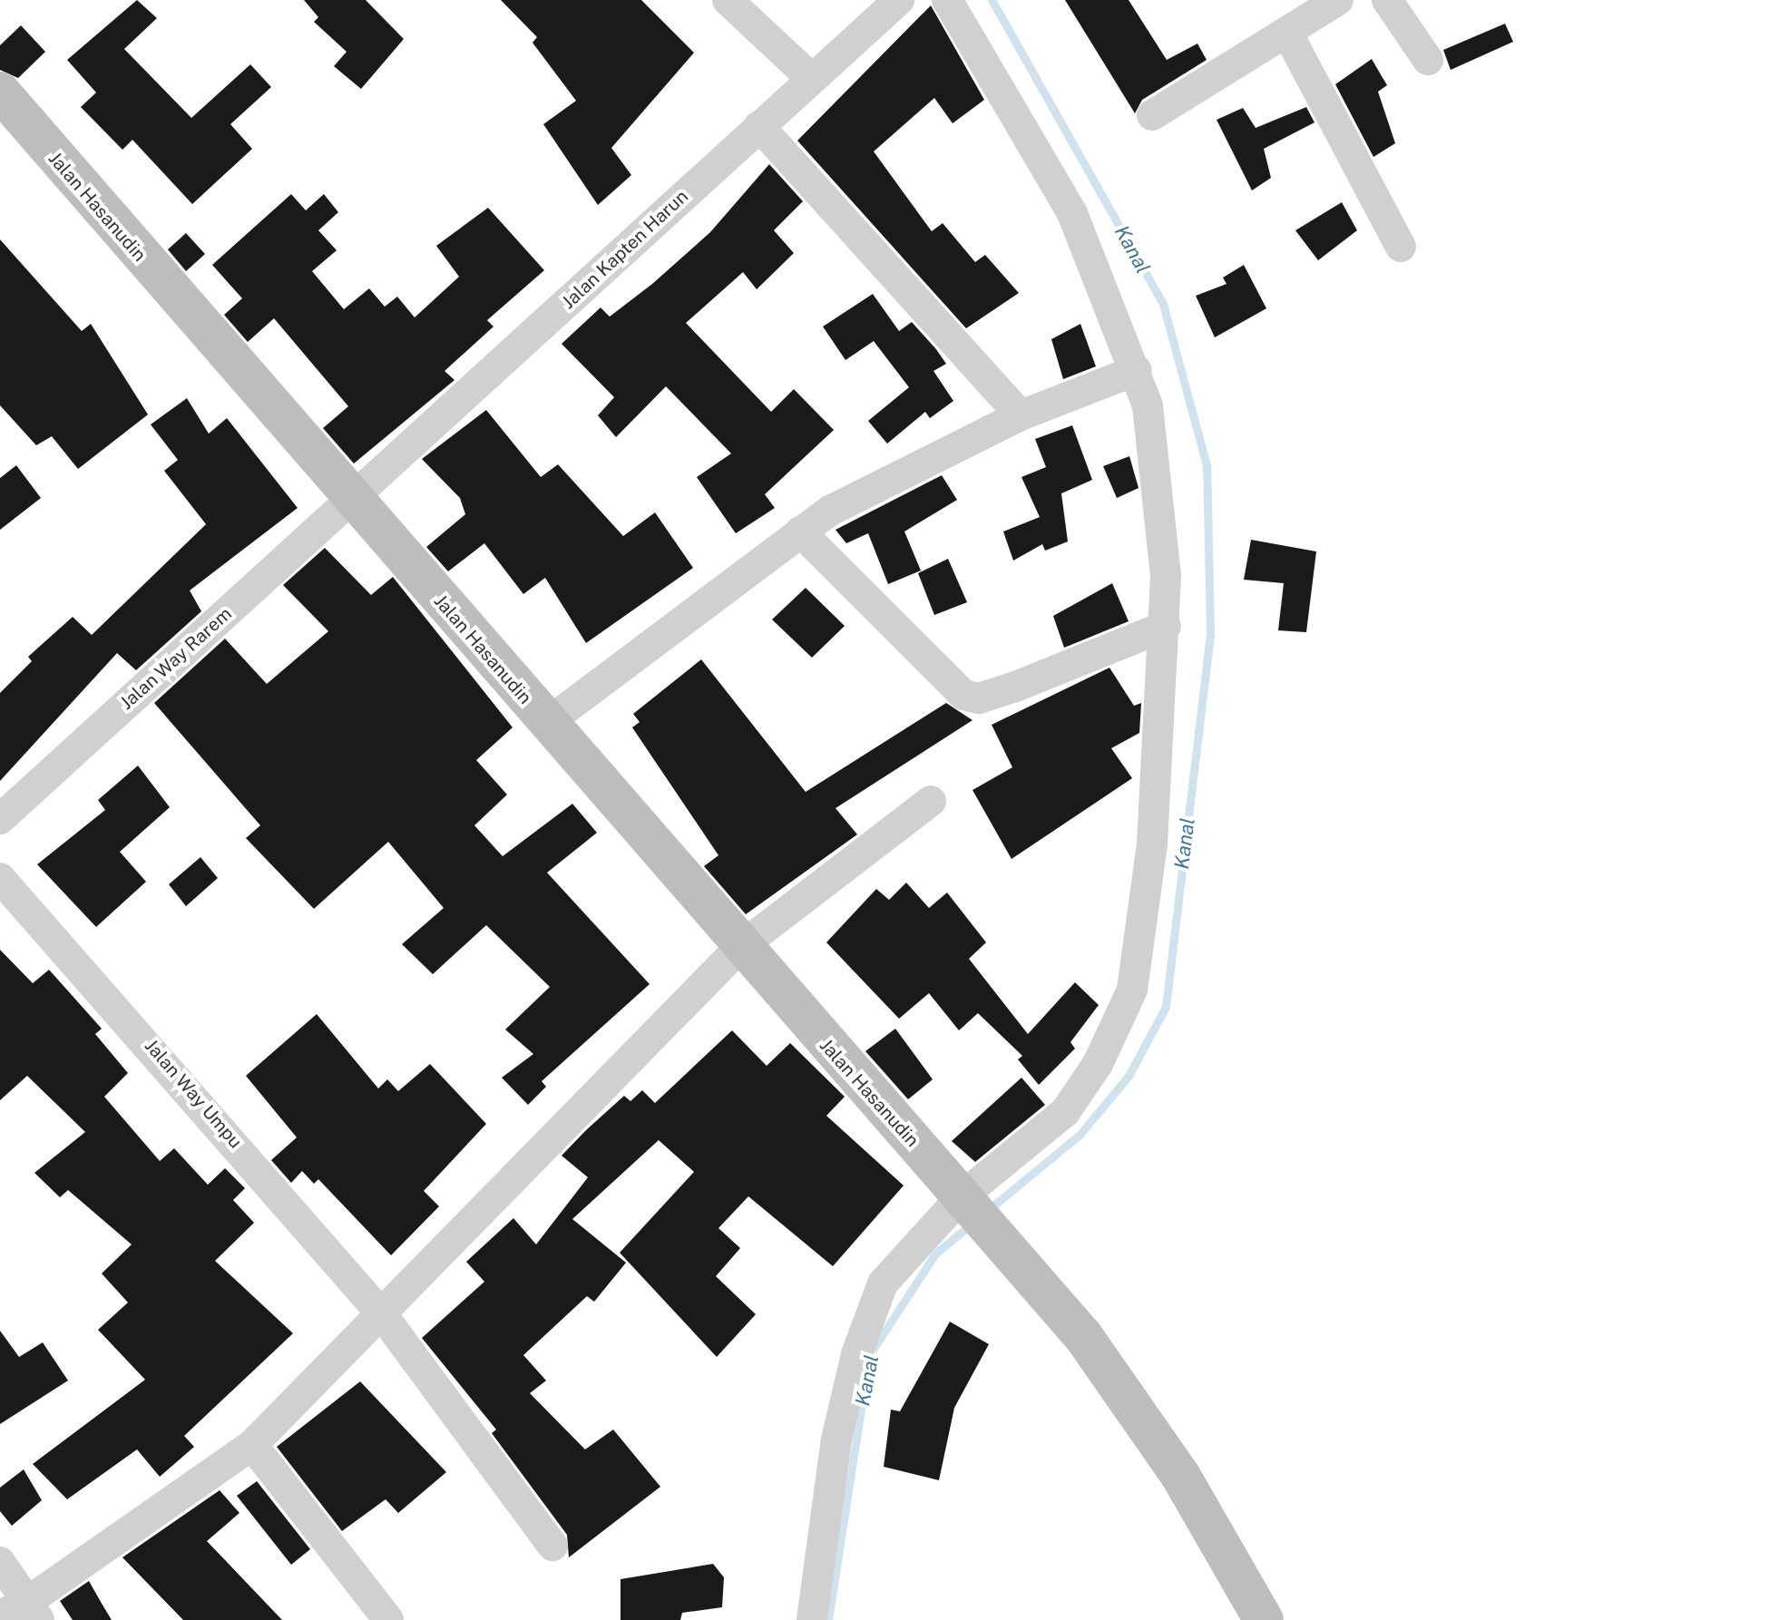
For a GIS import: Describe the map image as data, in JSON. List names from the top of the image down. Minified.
{"streets":{"main road":["Jalan Hasanudin"],"street":["Jalan Kapten Harun","Jalan Way Rarem","Jalan Way Umpu"]},"crossings":[["Jalan Hasanudin","Jalan Kapten Harun"],["Jalan Hasanudin","Jalan Way Rarem"],["Jalan Kapten Harun","Jalan Way Rarem"]],"water":["Kanal"]}
